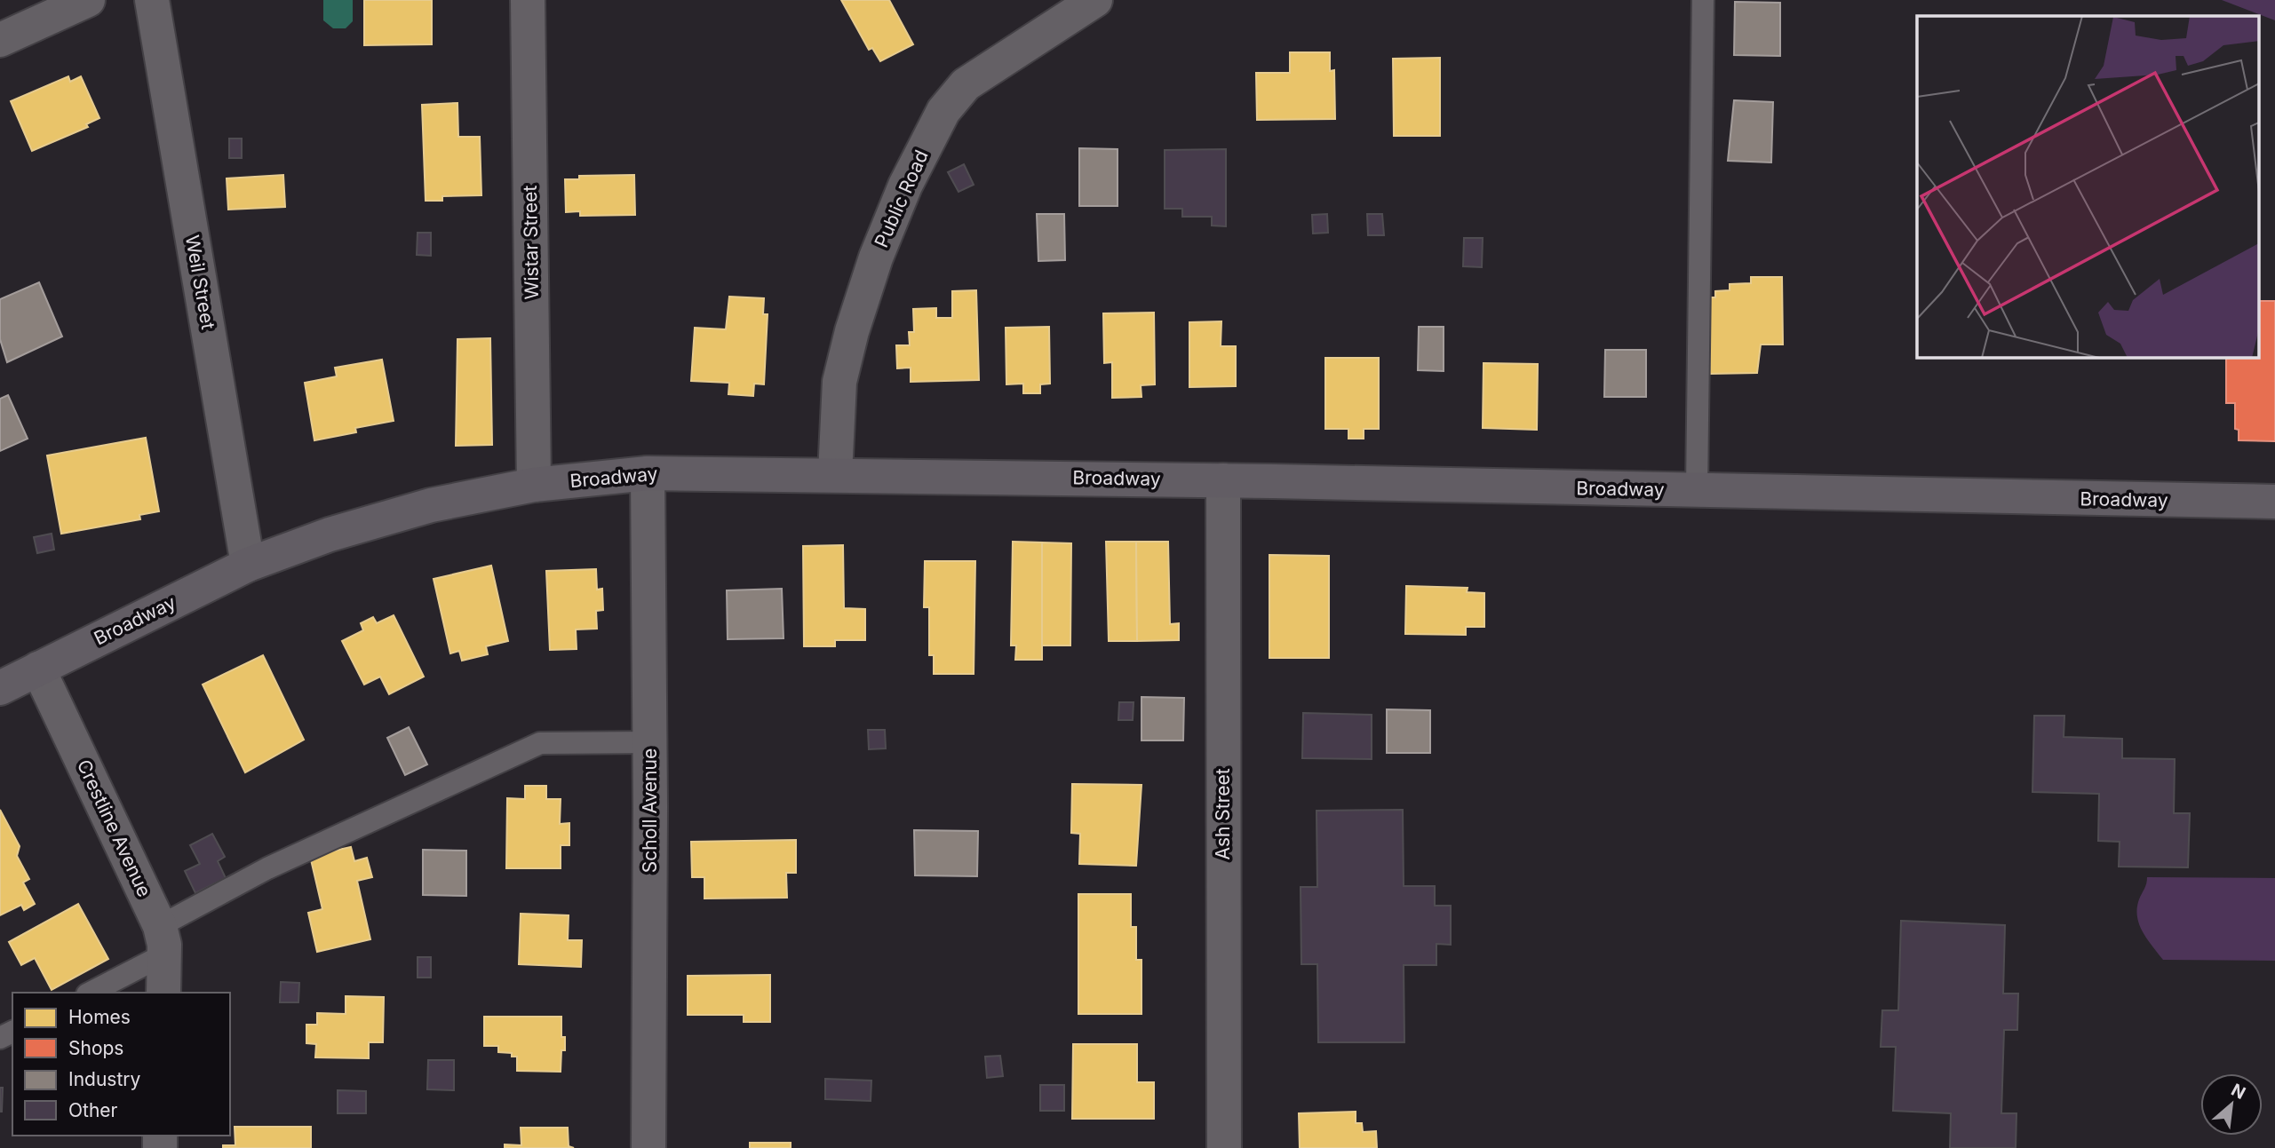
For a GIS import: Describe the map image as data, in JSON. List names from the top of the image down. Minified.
{"streets":{"main road":["Broadway"],"street":["Public Road","Wistar Street","Weil Street","Scholl Avenue","Ash Street","Crestline Avenue"]},"crossings":[["Public Road","Broadway"],["Wistar Street","Broadway"],["Weil Street","Broadway"],["Broadway","Scholl Avenue"],["Broadway","Ash Street"],["Broadway","Crestline Avenue"]],"legend":["Homes","Shops","Industry","Other"],"north":"top right"}
